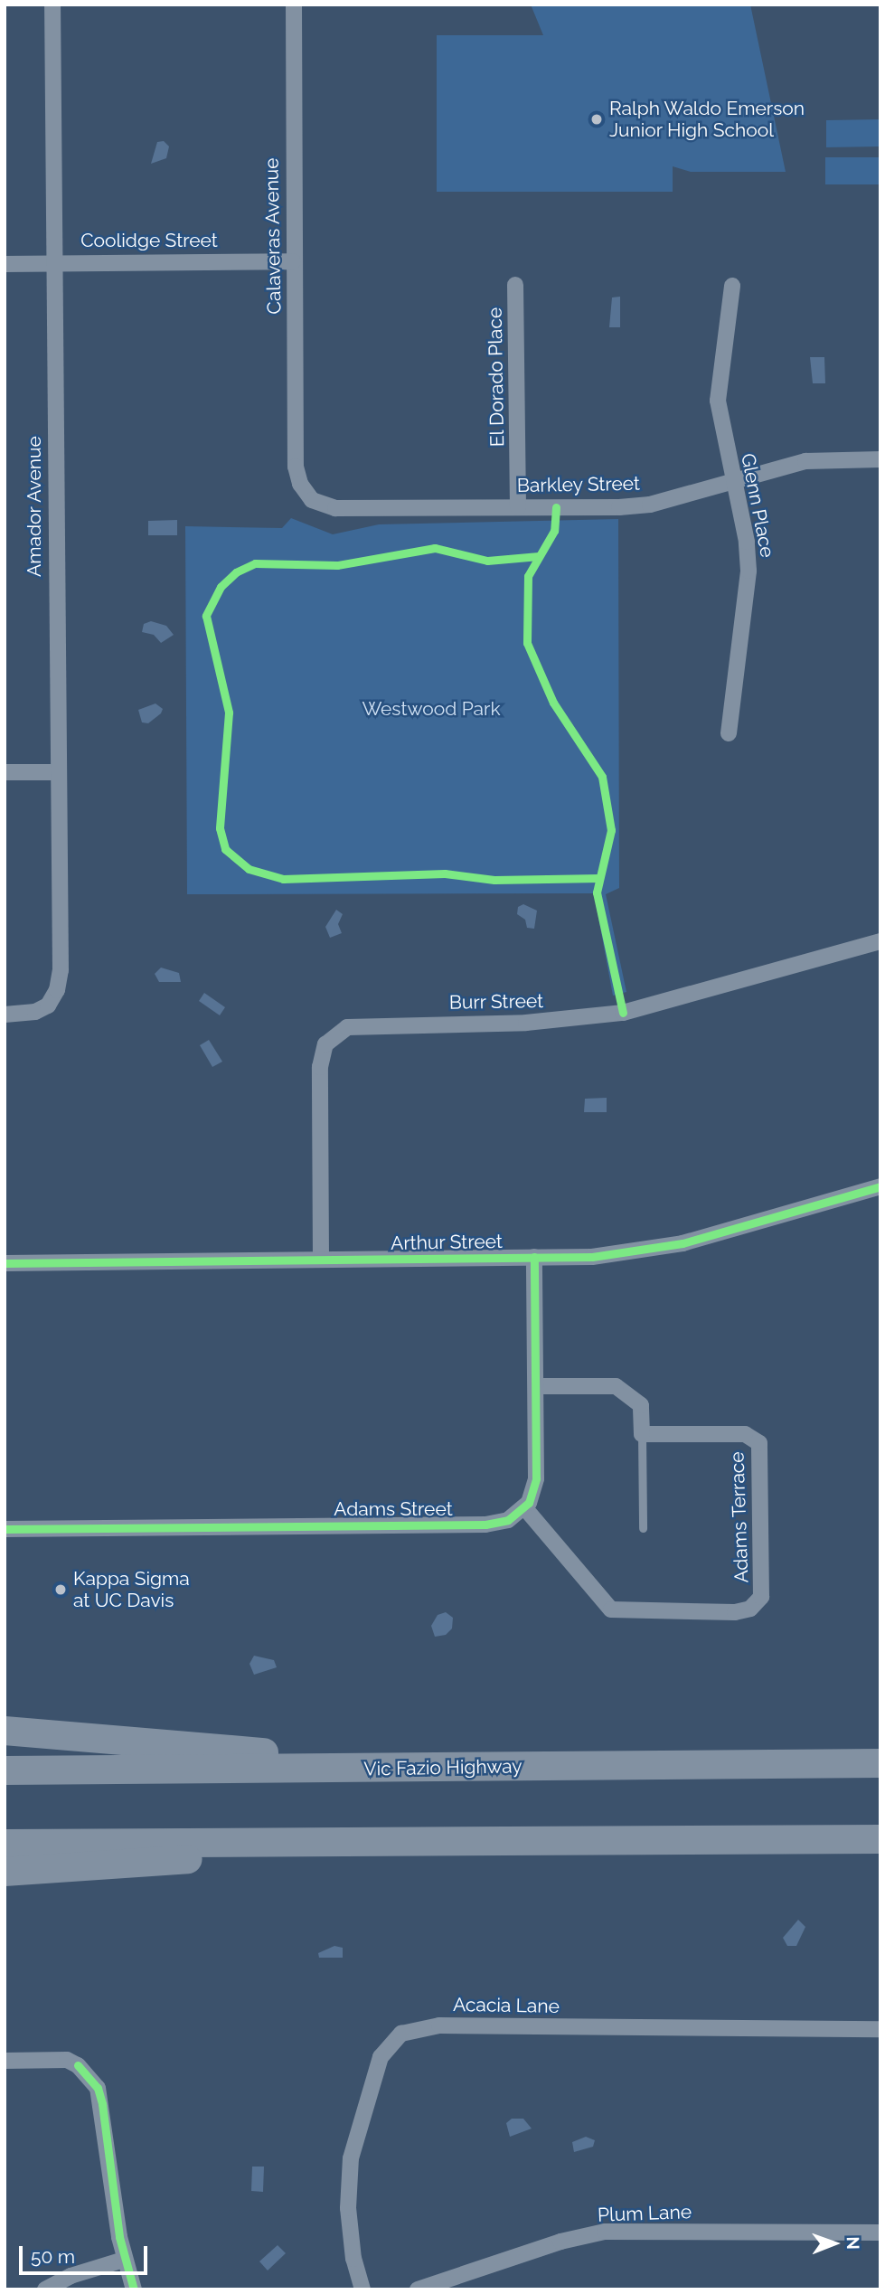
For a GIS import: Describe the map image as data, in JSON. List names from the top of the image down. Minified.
{"streets":{"highway":["Vic Fazio Highway"],"street":["Calaveras Avenue","Coolidge Street","El Dorado Place","Barkley Street","Glenn Place","Amador Avenue","Burr Street","Arthur Street","Adams Street","Adams Terrace","Acacia Lane","Plum Lane"]},"crossings":[["Calaveras Avenue","Coolidge Street"],["Calaveras Avenue","Barkley Street"],["Coolidge Street","Amador Avenue"],["El Dorado Place","Barkley Street"],["Barkley Street","Glenn Place"],["Burr Street","Arthur Street"],["Adams Street","Adams Terrace"]],"parks":["Westwood Park"],"places":["Ralph Waldo Emerson Junior High School","Kappa Sigma at UC Davis"],"scale_bar":"50 m","north":"right"}
